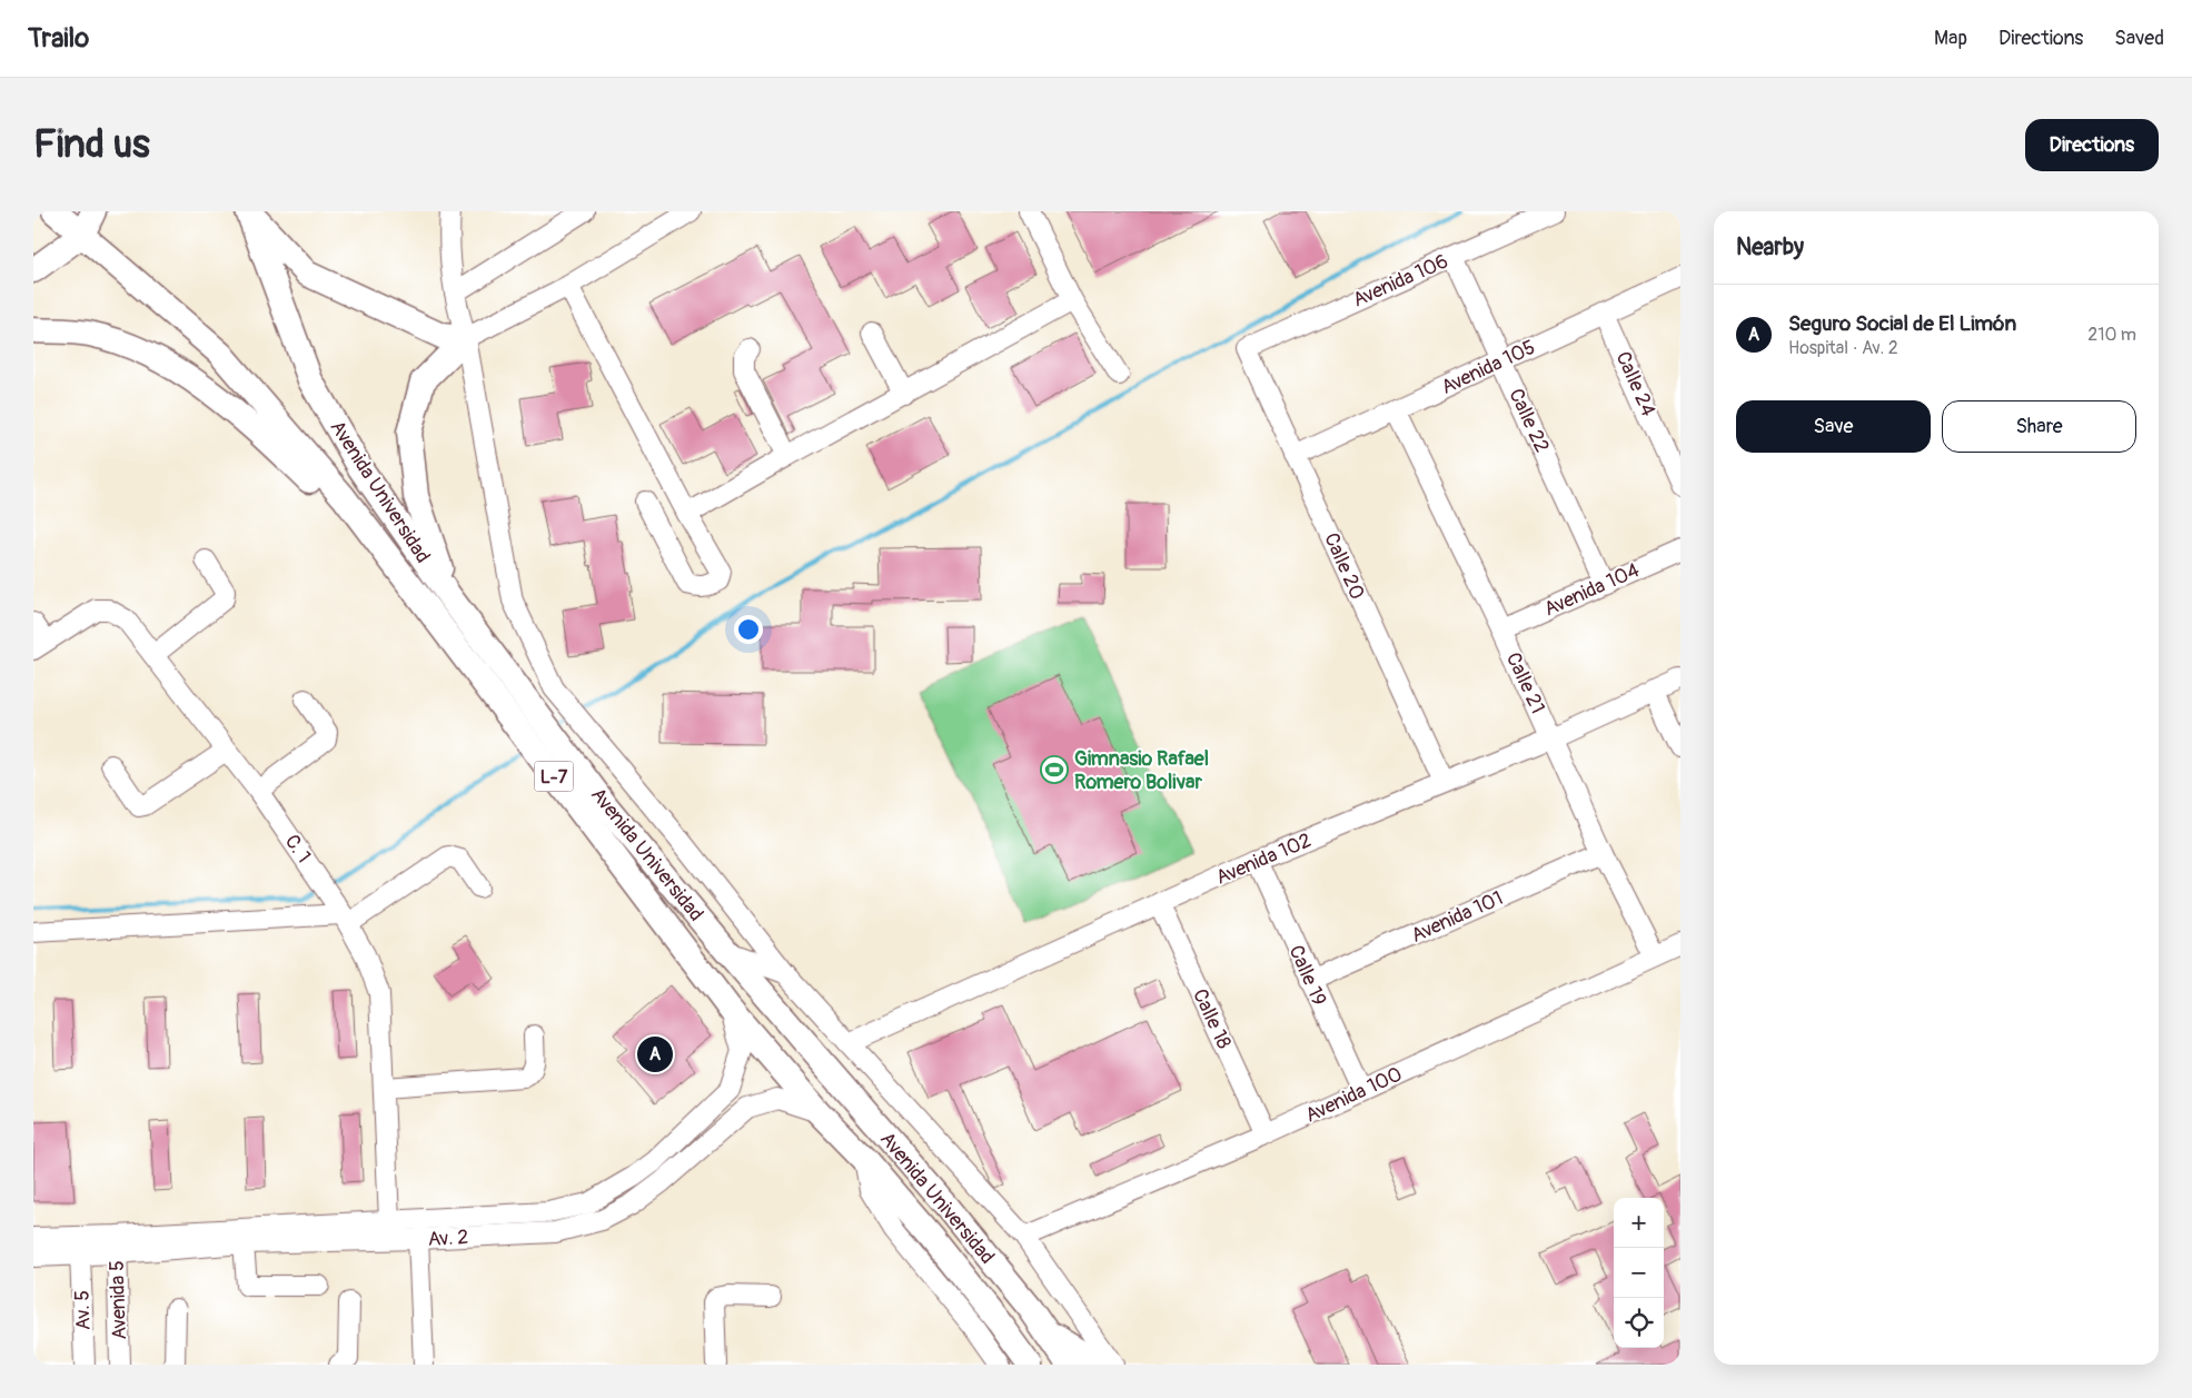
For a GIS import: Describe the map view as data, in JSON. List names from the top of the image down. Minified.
{"streets":{"main road":["Avenida Universidad","L-7"],"street":["Avenida 106","Avenida 105","Calle 24","Calle 22","Calle 20","Avenida 104","Calle 21","C. 1","Avenida 102","Avenida 101","Calle 19","Calle 18","Avenida 100","Av. 2","Avenida 5","Av. 5"]},"crossings":[["Avenida 106","Calle 22"],["Avenida 106","Calle 20"],["Avenida 105","Calle 24"],["Avenida 105","Calle 22"],["Avenida 105","Calle 20"],["Avenida 105","Calle 21"],["Calle 22","Avenida 104"],["Avenida Universidad","Avenida 102"],["Avenida Universidad","Avenida 100"],["Avenida Universidad","Av. 2"],["Calle 20","Avenida 102"],["Avenida 104","Calle 21"],["Calle 21","Avenida 102"],["Calle 21","Avenida 101"],["Calle 21","Avenida 100"],["C. 1","Av. 2"],["Avenida 102","Calle 19"],["Avenida 102","Calle 18"],["Avenida 101","Calle 19"],["Calle 19","Avenida 100"],["Calle 18","Avenida 100"],["Av. 2","Avenida 5"],["Av. 2","Av. 5"]],"places":{"sports":["Gimnasio Rafael Romero Bolivar"]},"page":{"header":"Trailo","nav":["Map","Directions","Saved"],"buttons":["Directions",["Save","Share"]],"title":"Find us","heading":"Nearby","list":[{"mark":"A","name":"Seguro Social de El Limón","note":"Hospital · Av. 2","value":"210 m"}],"pins":"A","map_buttons":["+","−"]}}
